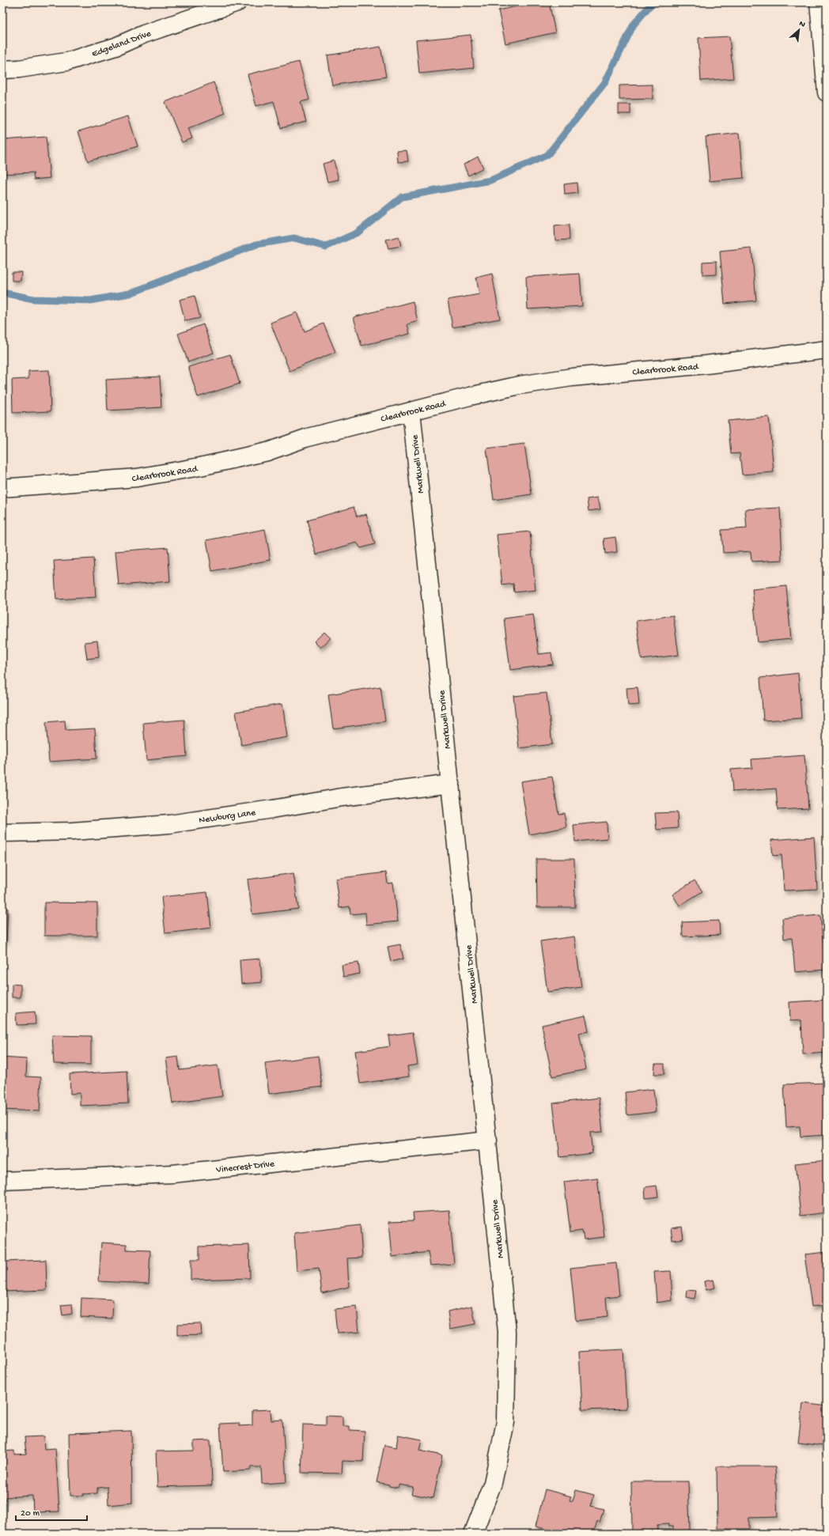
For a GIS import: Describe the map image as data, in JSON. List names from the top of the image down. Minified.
{"streets":{"street":["Edgeland Drive","Clearbrook Road","Markwell Drive","Newburg Lane","Vinecrest Drive"]},"crossings":[["Clearbrook Road","Markwell Drive"],["Markwell Drive","Newburg Lane"],["Markwell Drive","Vinecrest Drive"]],"scale_bar":"20 m","north":"top right"}
